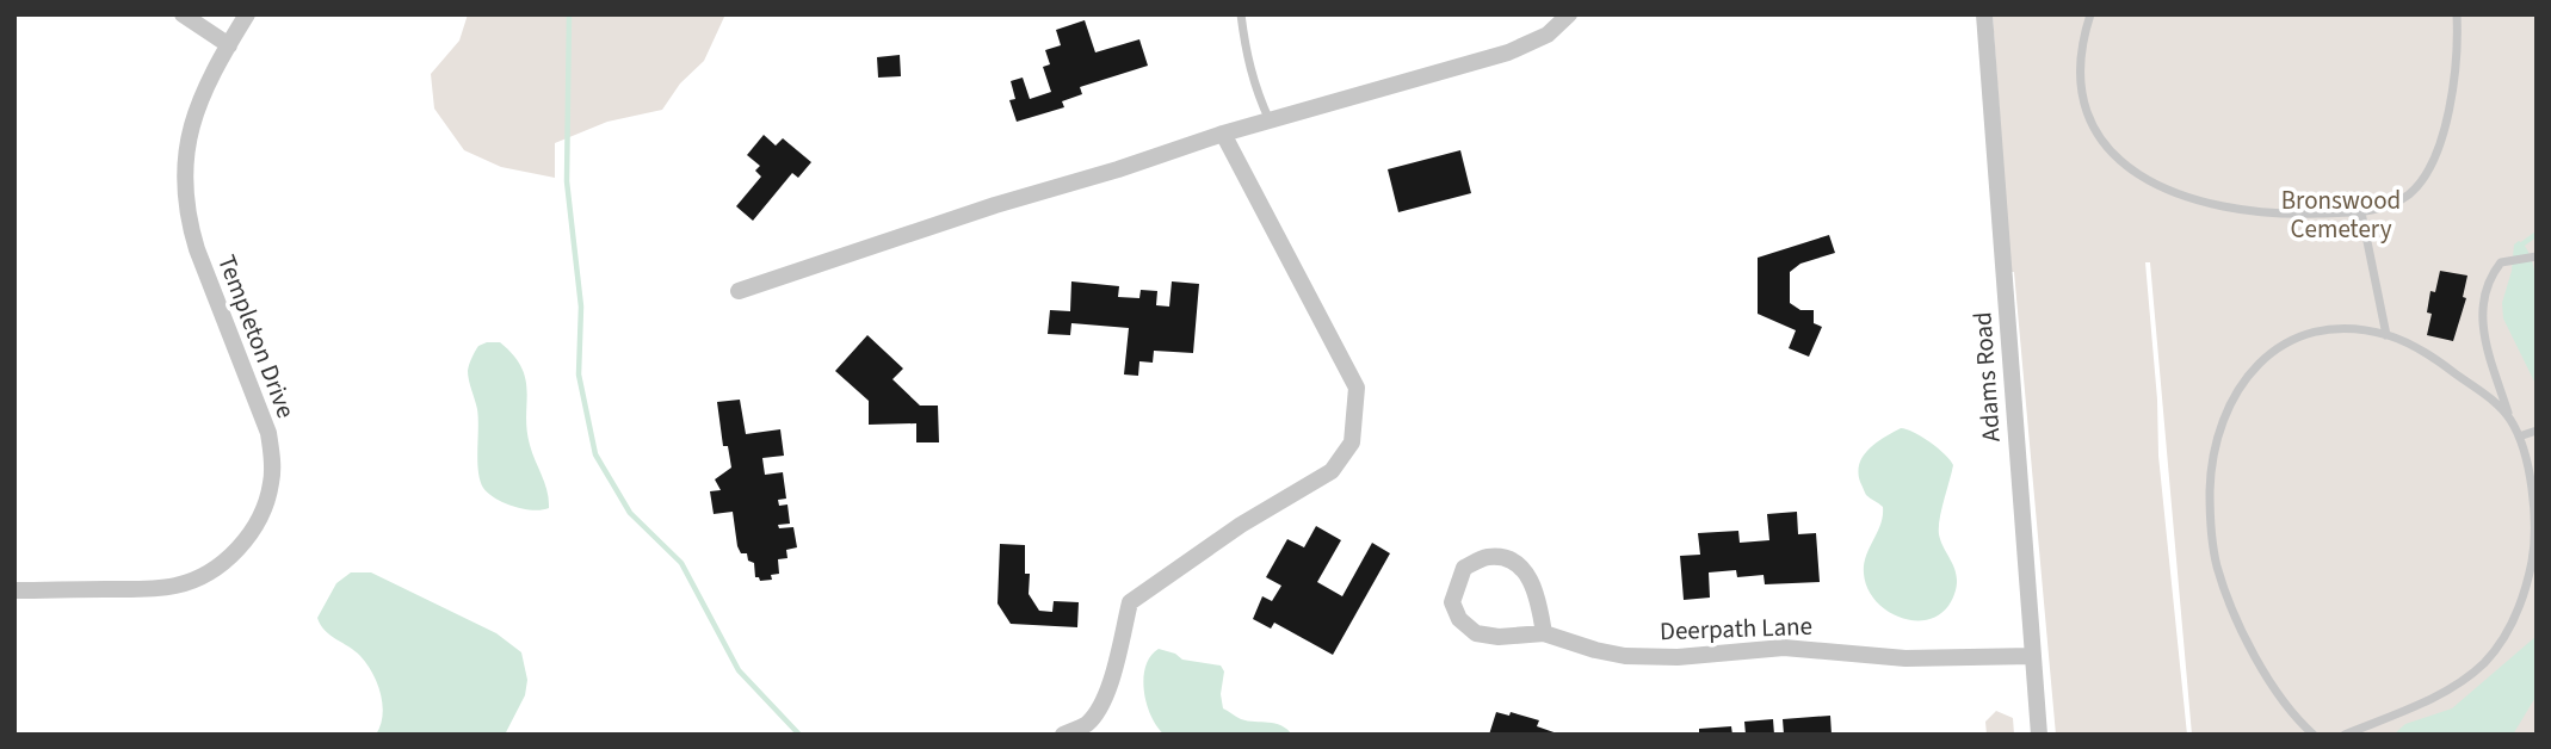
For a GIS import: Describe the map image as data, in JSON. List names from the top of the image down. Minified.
{"streets":{"street":["Templeton Drive","Adams Road","Deerpath Lane"]},"crossings":[["Adams Road","Deerpath Lane"]],"parks":["Bronswood Cemetery"]}
